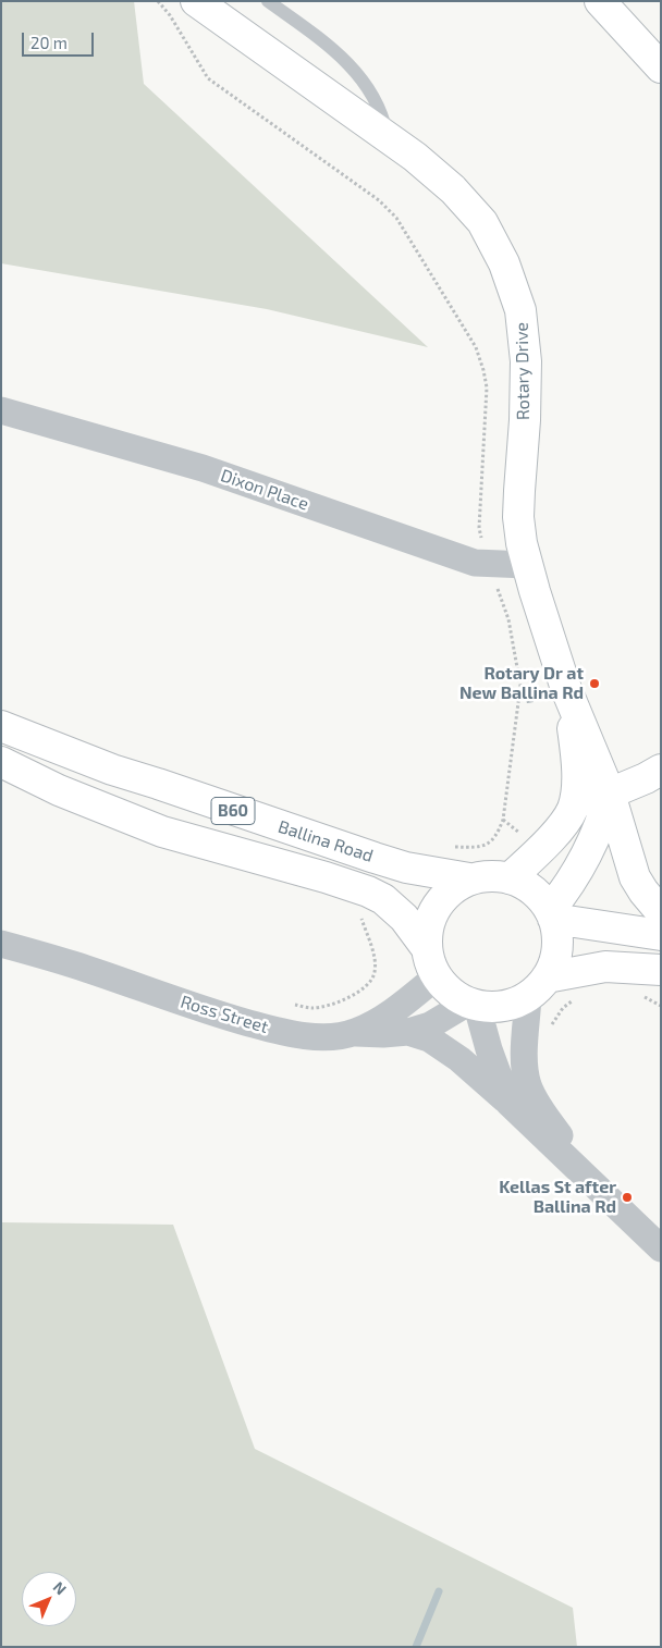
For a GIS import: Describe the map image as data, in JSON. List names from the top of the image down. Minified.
{"streets":{"main road":["Rotary Drive","B60","Ballina Road"],"street":["Dixon Place","Ross Street"]},"crossings":[["Rotary Drive","Dixon Place"],["Rotary Drive","B60"],["Rotary Drive","Ballina Road"],["Rotary Drive","Ross Street"],["B60","Ballina Road"],["B60","Ross Street"],["Ballina Road","Ross Street"]],"places":["Rotary Dr at New Ballina Rd","Kellas St after Ballina Rd"],"scale_bar":"20 m","north":"top right"}
